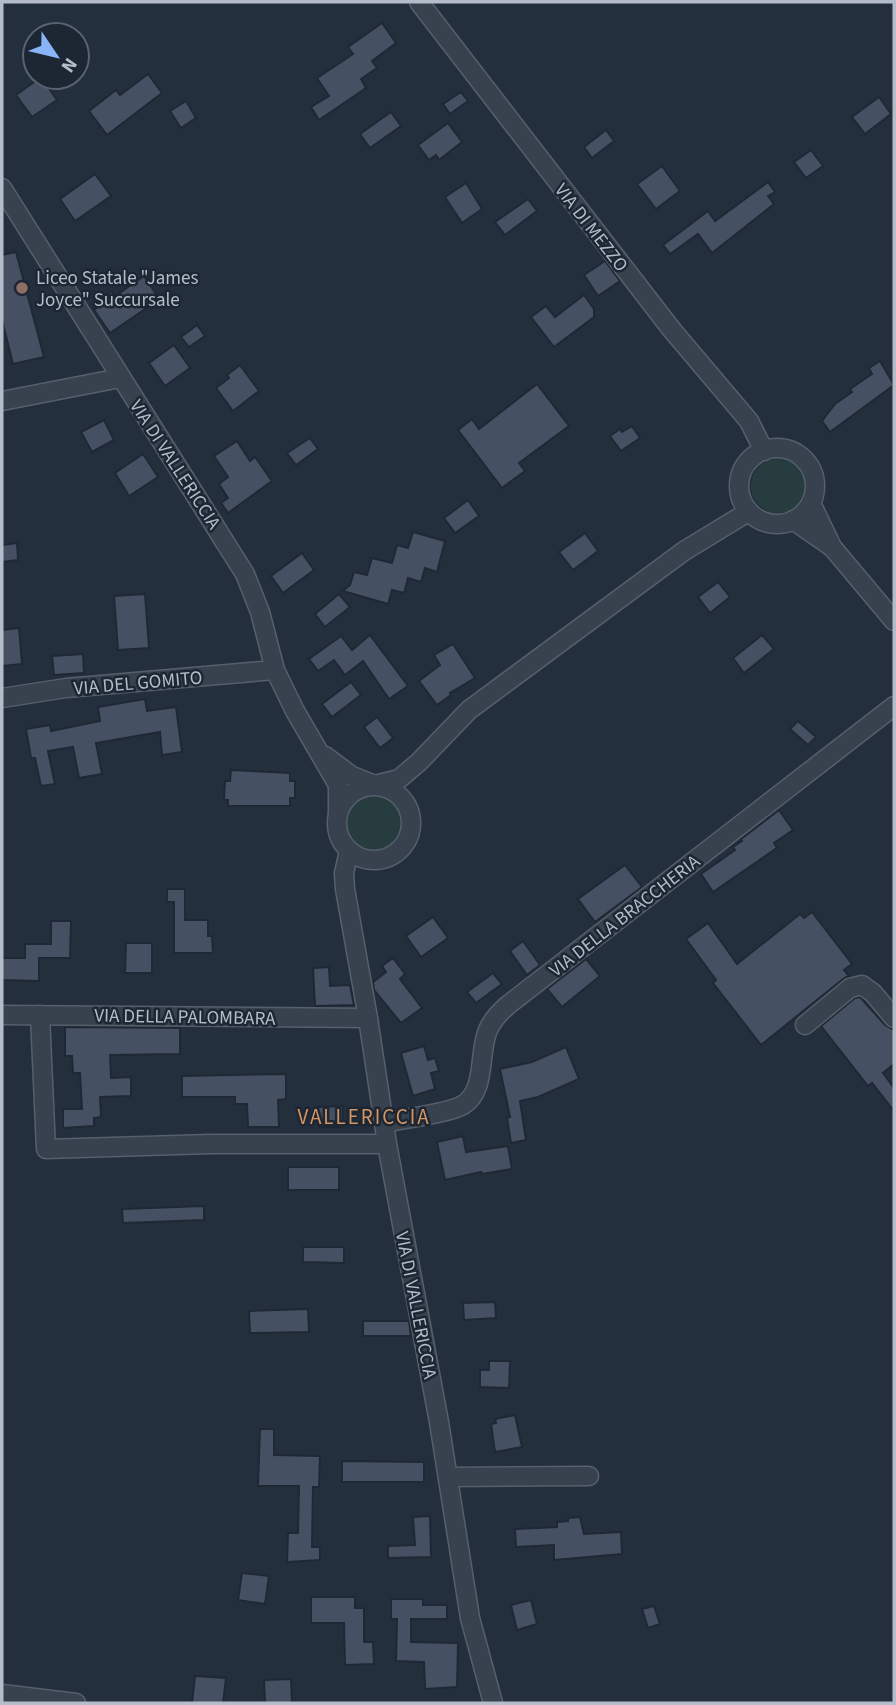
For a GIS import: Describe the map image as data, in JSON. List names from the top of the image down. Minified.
{"streets":{"street":["VIA DI MEZZO","VIA DI VALLERICCIA","VIA DEL GOMITO","VIA DELLA BRACCHERIA","VIA DELLA PALOMBARA"]},"crossings":[["VIA DI VALLERICCIA","VIA DEL GOMITO"],["VIA DI VALLERICCIA","VIA DELLA BRACCHERIA"],["VIA DI VALLERICCIA","VIA DELLA PALOMBARA"]],"districts":["VALLERICCIA"],"places":["Liceo Statale \"James Joyce\" Succursale"],"north":"bottom right"}
